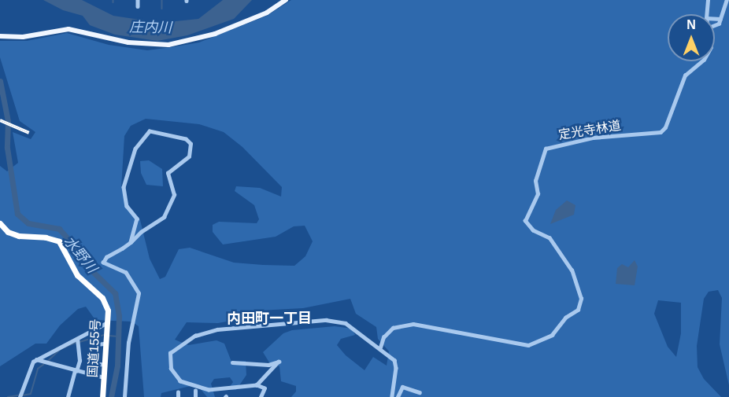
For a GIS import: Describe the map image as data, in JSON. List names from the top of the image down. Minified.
{"streets":{"highway":["国道155号"],"street":["定光寺林道"]},"districts":["内田町一丁目"],"water":["庄内川","水野川"],"north":"top"}
